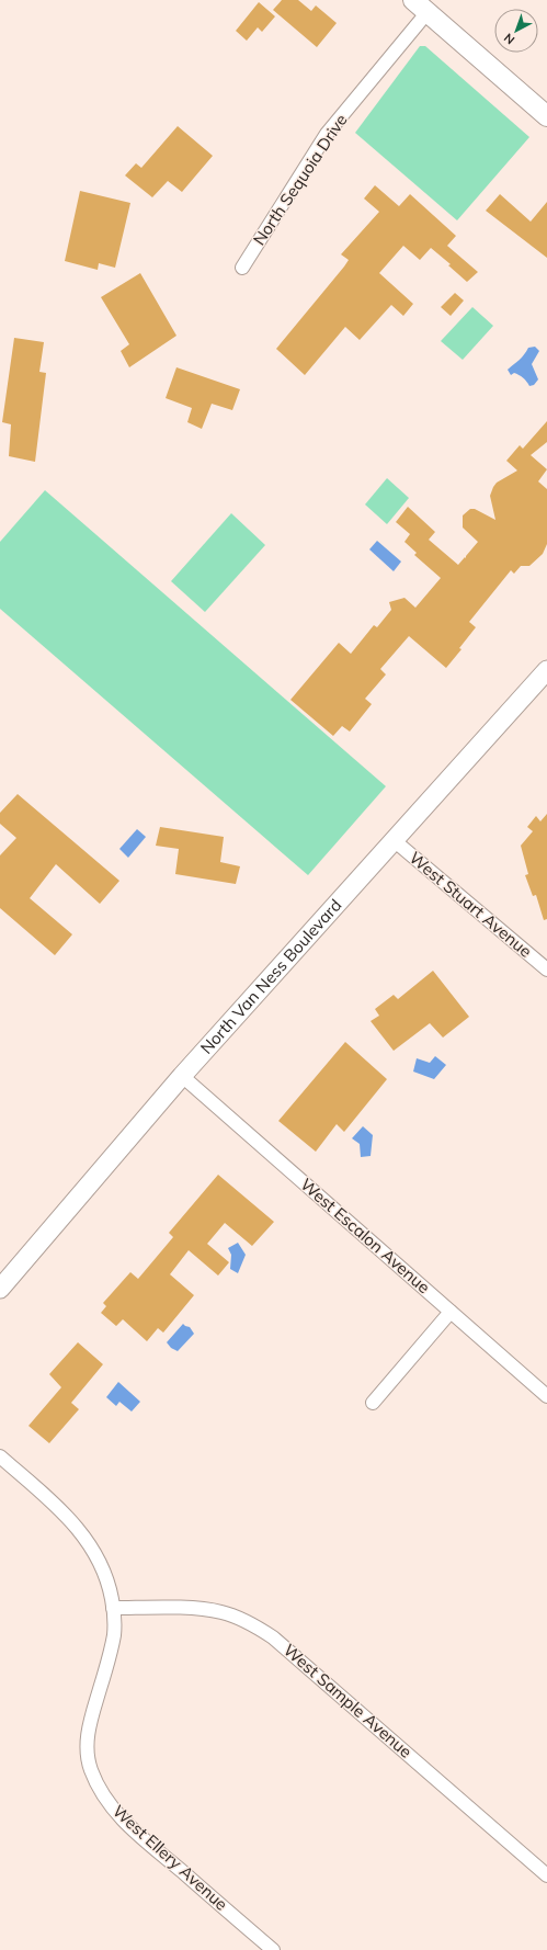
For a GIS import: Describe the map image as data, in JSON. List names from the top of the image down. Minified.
{"streets":{"street":["North Sequoia Drive","West Stuart Avenue","North Van Ness Boulevard","West Escalon Avenue","West Sample Avenue","West Ellery Avenue"]},"crossings":[["West Stuart Avenue","North Van Ness Boulevard"],["North Van Ness Boulevard","West Escalon Avenue"],["West Sample Avenue","West Ellery Avenue"]],"north":"bottom left"}
